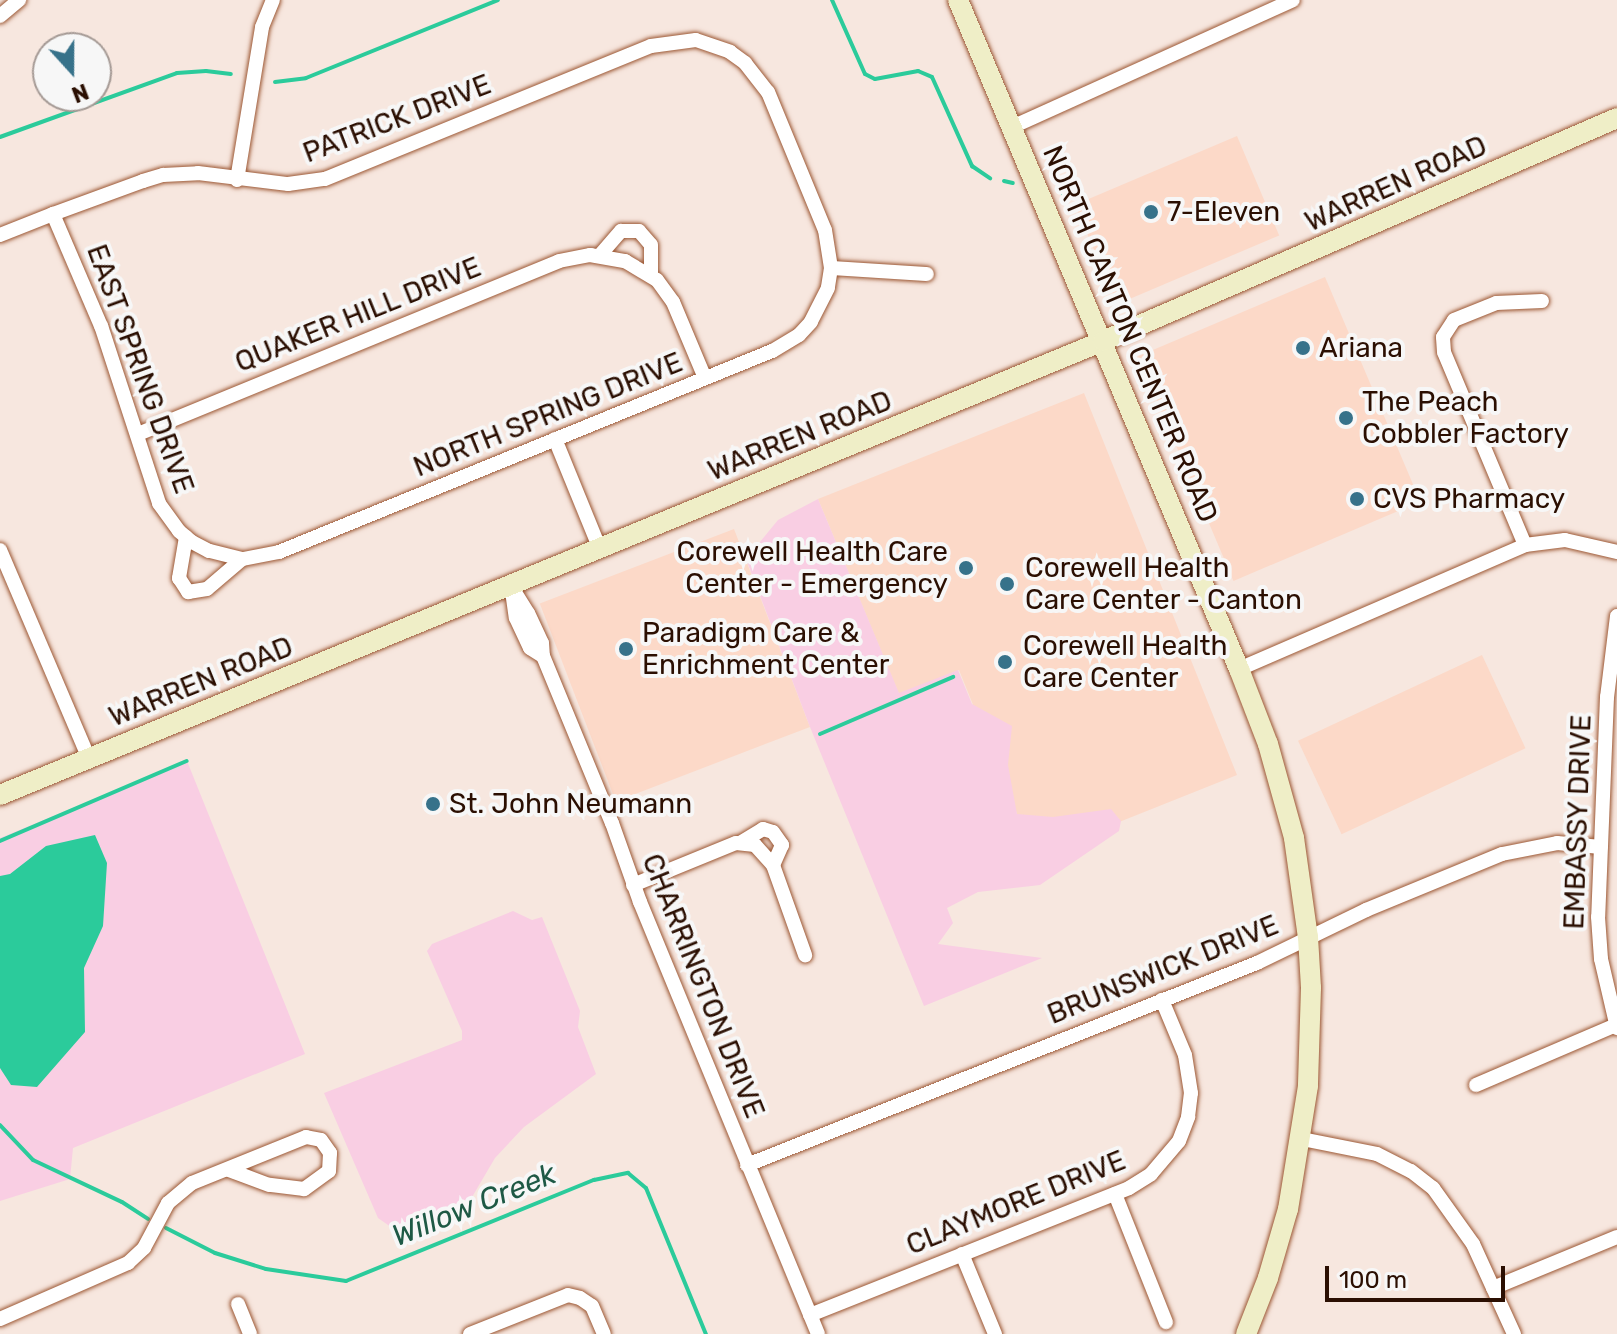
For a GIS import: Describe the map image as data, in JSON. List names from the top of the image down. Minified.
{"streets":{"main road":["WARREN ROAD","NORTH CANTON CENTER ROAD"],"street":["PATRICK DRIVE","QUAKER HILL DRIVE","EAST SPRING DRIVE","NORTH SPRING DRIVE","EMBASSY DRIVE","BRUNSWICK DRIVE","CHARRINGTON DRIVE","CLAYMORE DRIVE"]},"crossings":[["PATRICK DRIVE","EAST SPRING DRIVE"],["PATRICK DRIVE","NORTH SPRING DRIVE"],["WARREN ROAD","NORTH CANTON CENTER ROAD"],["WARREN ROAD","CHARRINGTON DRIVE"],["QUAKER HILL DRIVE","EAST SPRING DRIVE"],["QUAKER HILL DRIVE","NORTH SPRING DRIVE"],["NORTH CANTON CENTER ROAD","BRUNSWICK DRIVE"],["EAST SPRING DRIVE","NORTH SPRING DRIVE"],["EMBASSY DRIVE","BRUNSWICK DRIVE"],["BRUNSWICK DRIVE","CHARRINGTON DRIVE"],["BRUNSWICK DRIVE","CLAYMORE DRIVE"],["CHARRINGTON DRIVE","CLAYMORE DRIVE"]],"water":["Willow Creek"],"places":["7-Eleven","Ariana","The Peach Cobbler Factory","CVS Pharmacy","Corewell Health Care Center - Emergency","Corewell Health Care Center - Canton","Paradigm Care & Enrichment Center","Corewell Health Care Center","St. John Neumann"],"scale_bar":"100 m","north":"bottom"}
